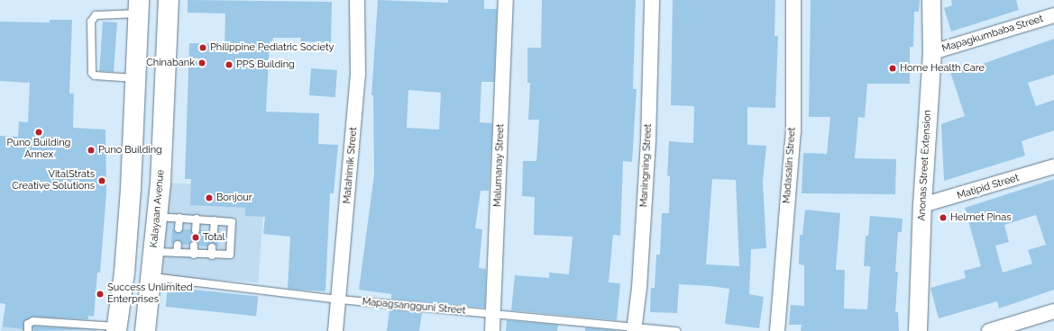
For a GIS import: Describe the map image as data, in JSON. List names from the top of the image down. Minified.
{"streets":{"main road":["Kalayaan Avenue"],"street":["Mapagkumbaba Street","Matahimik Street","Malumanay Street","Maningning Street","Madasalin Street","Anonas Street Extension","Matipid Street"],"lane":["Mapagsangguni Street"]},"crossings":[["Mapagkumbaba Street","Anonas Street Extension"],["Matahimik Street","Mapagsangguni Street"],["Malumanay Street","Mapagsangguni Street"],["Maningning Street","Mapagsangguni Street"],["Anonas Street Extension","Matipid Street"],["Kalayaan Avenue","Mapagsangguni Street"]],"places":["Philippine Pediatric Society","Chinabank","PPS Building","Home Health Care","Puno Building Annex","Puno Building","VitalStrats Creative Solutions","Bonjour","Helmet Pinas","Total","Success Unlimited Enterprises"]}
